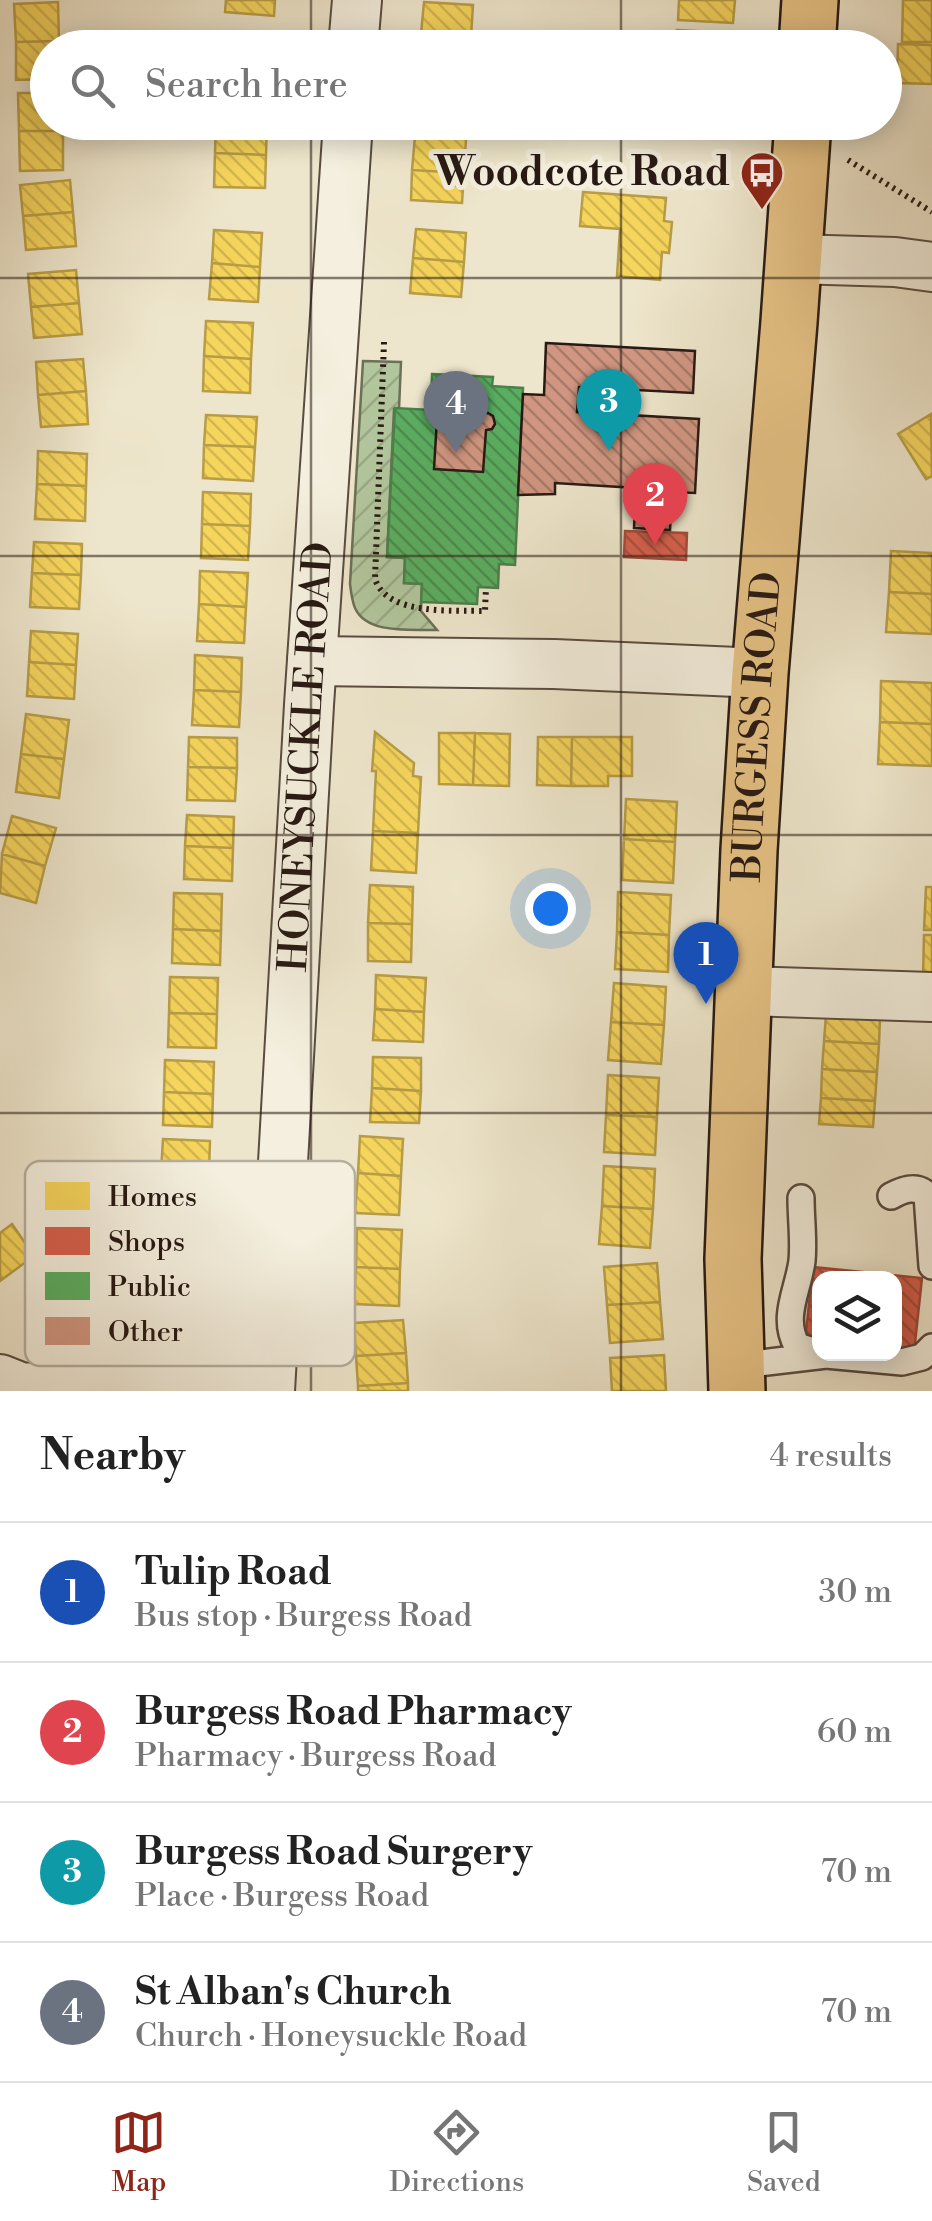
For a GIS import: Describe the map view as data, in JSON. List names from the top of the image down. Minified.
{"streets":{"main road":["BURGESS ROAD"],"street":["HONEYSUCKLE ROAD"]},"places":{"bus stop":["Woodcote Road"]},"legend":["Homes","Shops","Public","Other"],"page":{"search":"Search here","pins":["3","4","2","1"],"heading":["Nearby","4 results"],"list":[{"mark":"1","name":"Tulip Road","note":"Bus stop · Burgess Road","value":"30 m"},{"mark":"2","name":"Burgess Road Pharmacy","note":"Pharmacy · Burgess Road","value":"60 m"},{"mark":"3","name":"Burgess Road Surgery","note":"Place · Burgess Road","value":"70 m"},{"mark":"4","name":"St Alban's Church","note":"Church · Honeysuckle Road","value":"70 m"}],"nav":["Map","Directions","Saved"]}}
